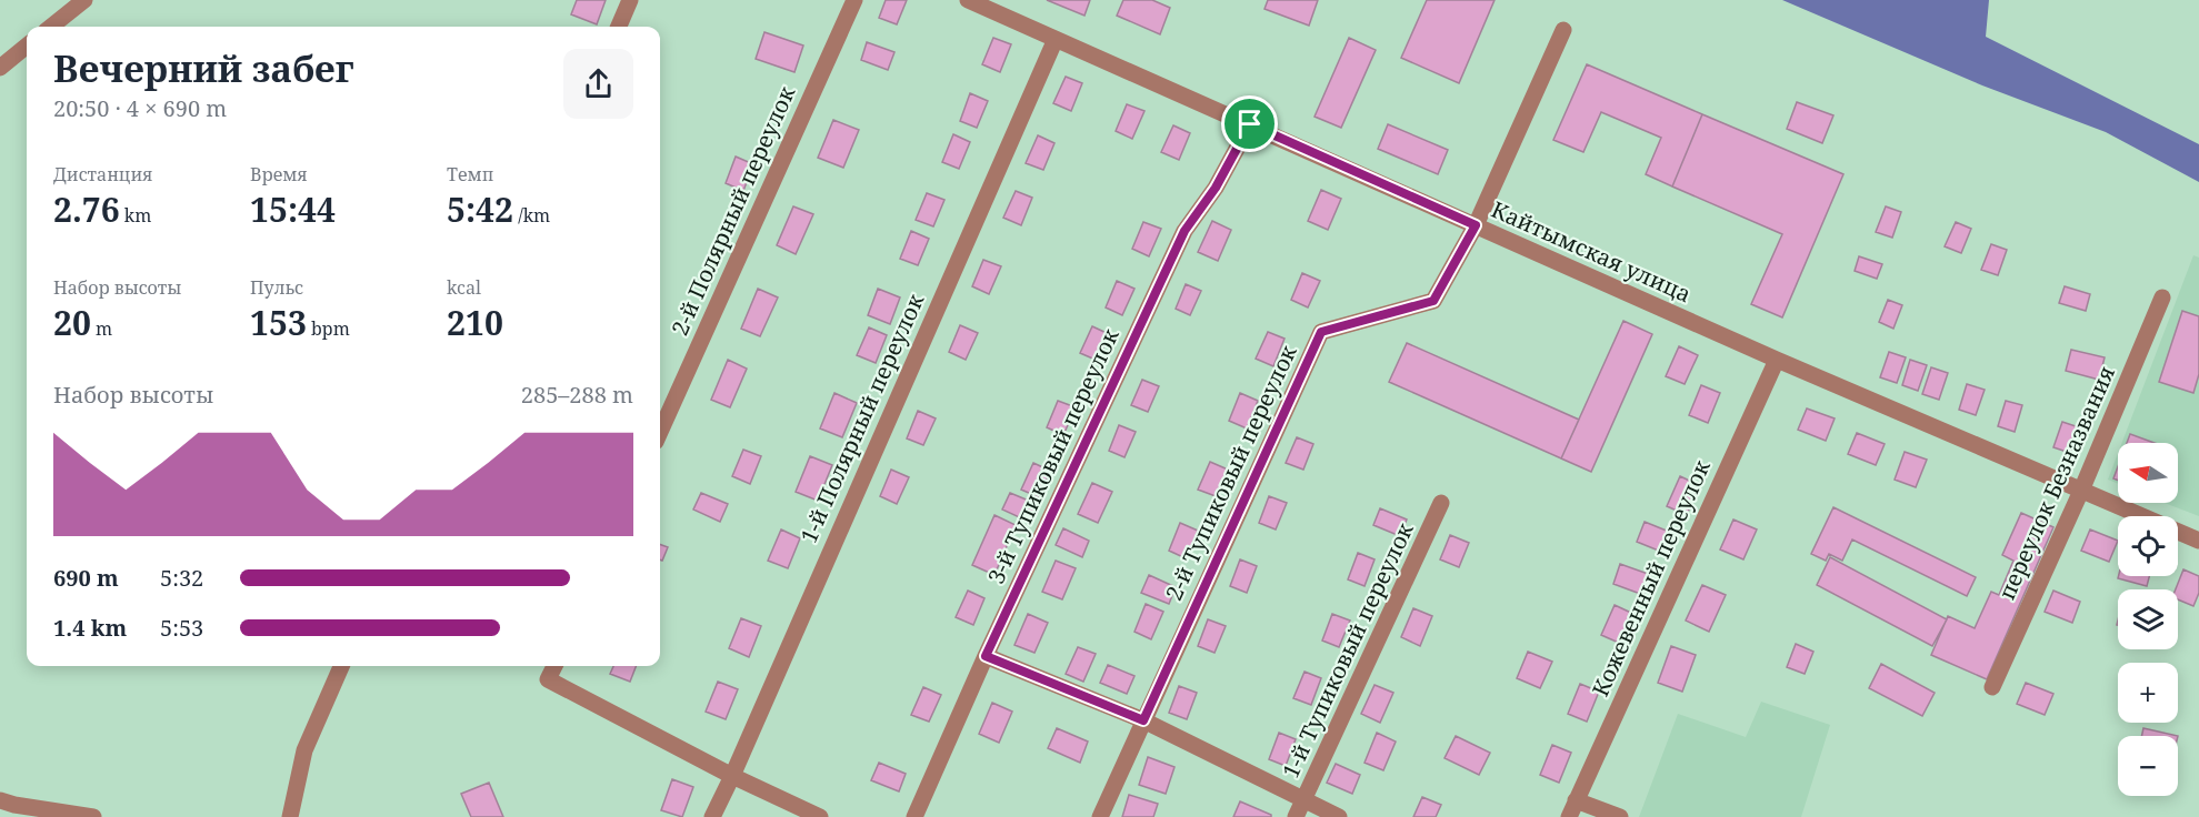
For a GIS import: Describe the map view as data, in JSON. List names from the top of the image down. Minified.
{"streets":{"street":["2-й Полярный переулок","Кайтымская улица","1-й Полярный переулок","3-й Тупиковый переулок","2-й Тупиковый переулок","переулок Безназвания","Кожевенный переулок","1-й Тупиковый переулок"]},"crossings":[["Кайтымская улица","1-й Полярный переулок"],["Кайтымская улица","3-й Тупиковый переулок"],["Кайтымская улица","2-й Тупиковый переулок"],["Кайтымская улица","переулок Безназвания"],["Кайтымская улица","Кожевенный переулок"]],"north":"left","page":{"heading":["Вечерний забег","20:50 · 4 × 690 m"],"stats":[["Дистанция","2.76 km"],["Время","15:44"],["Темп","5:42 /km"],["Набор высоты","20 m"],["Пульс","153 bpm"],["kcal","210"]],"chart":["Набор высоты","285–288 m"],"map_buttons":["+","−"],"list":[{"name":"690 m","note":"5:32"},{"name":"1.4 km","note":"5:53"}]}}
